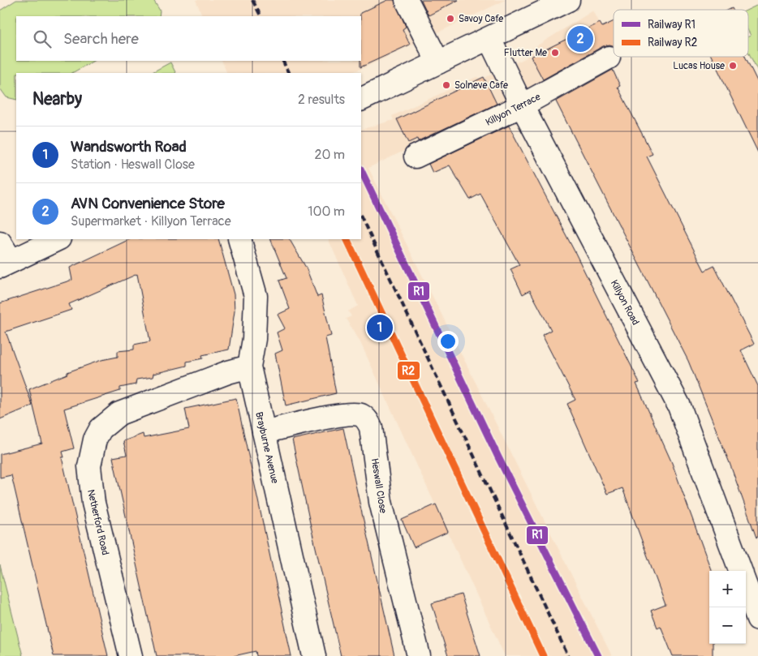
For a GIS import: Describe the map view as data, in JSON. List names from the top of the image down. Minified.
{"streets":{"street":["Killyon Terrace","Killyon Road","Brayburne Avenue","Heswall Close","Netherford Road"]},"crossings":[["Killyon Terrace","Killyon Road"],["Brayburne Avenue","Heswall Close"],["Brayburne Avenue","Netherford Road"]],"places":["Savoy Cafe","Flutter Me","Lucas House","Solneve Cafe"],"lines":["rail line R1","rail line R2"],"legend":["Railway R1","Railway R2"],"page":{"search":"Search here","pins":["2","1"],"heading":["Nearby","2 results"],"list":[{"mark":"1","name":"Wandsworth Road","note":"Station · Heswall Close","value":"20 m"},{"mark":"2","name":"AVN Convenience Store","note":"Supermarket · Killyon Terrace","value":"100 m"}],"map_buttons":["+","−"]}}
